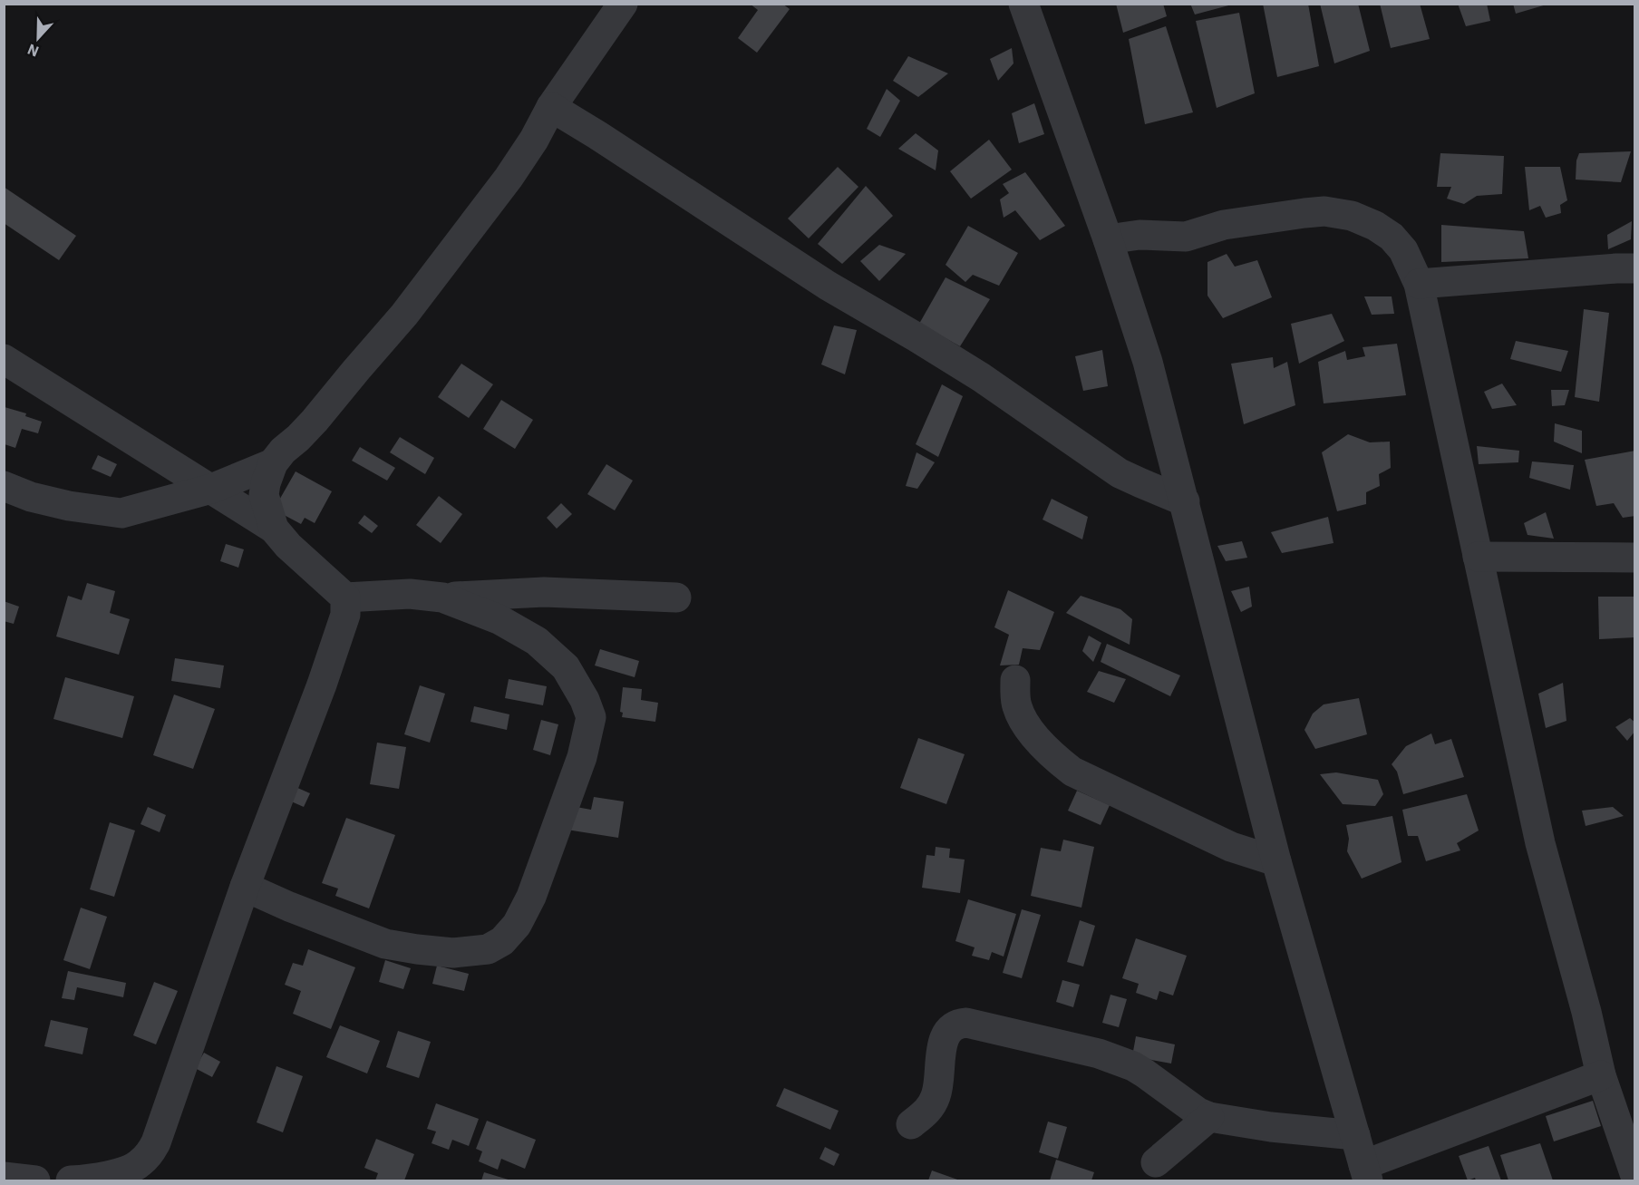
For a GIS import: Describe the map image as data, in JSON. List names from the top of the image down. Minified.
{"north":"bottom"}
